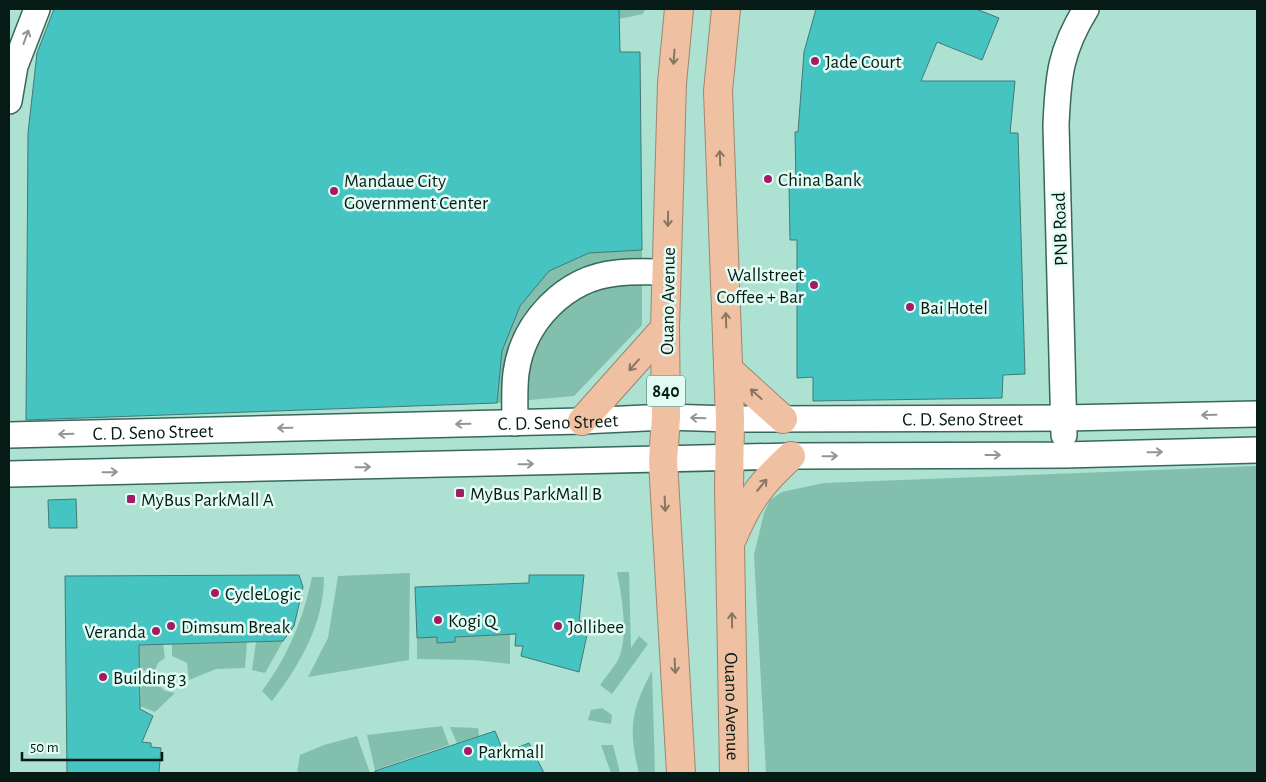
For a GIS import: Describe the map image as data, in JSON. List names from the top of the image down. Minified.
{"streets":{"highway":["Ouano Avenue","840"],"street":["PNB Road","C. D. Seno Street"]},"crossings":[["PNB Road","C. D. Seno Street"],["Ouano Avenue","C. D. Seno Street"]],"places":{"other":["Jade Court","China Bank","Mandaue City Government Center","Wallstreet Coffee + Bar","Bai Hotel","CycleLogic","Kogi Q","Dimsum Break","Jollibee","Veranda","Building 3","Parkmall"],"transit":["MyBus ParkMall B","MyBus ParkMall A"]},"scale_bar":"50 m"}
